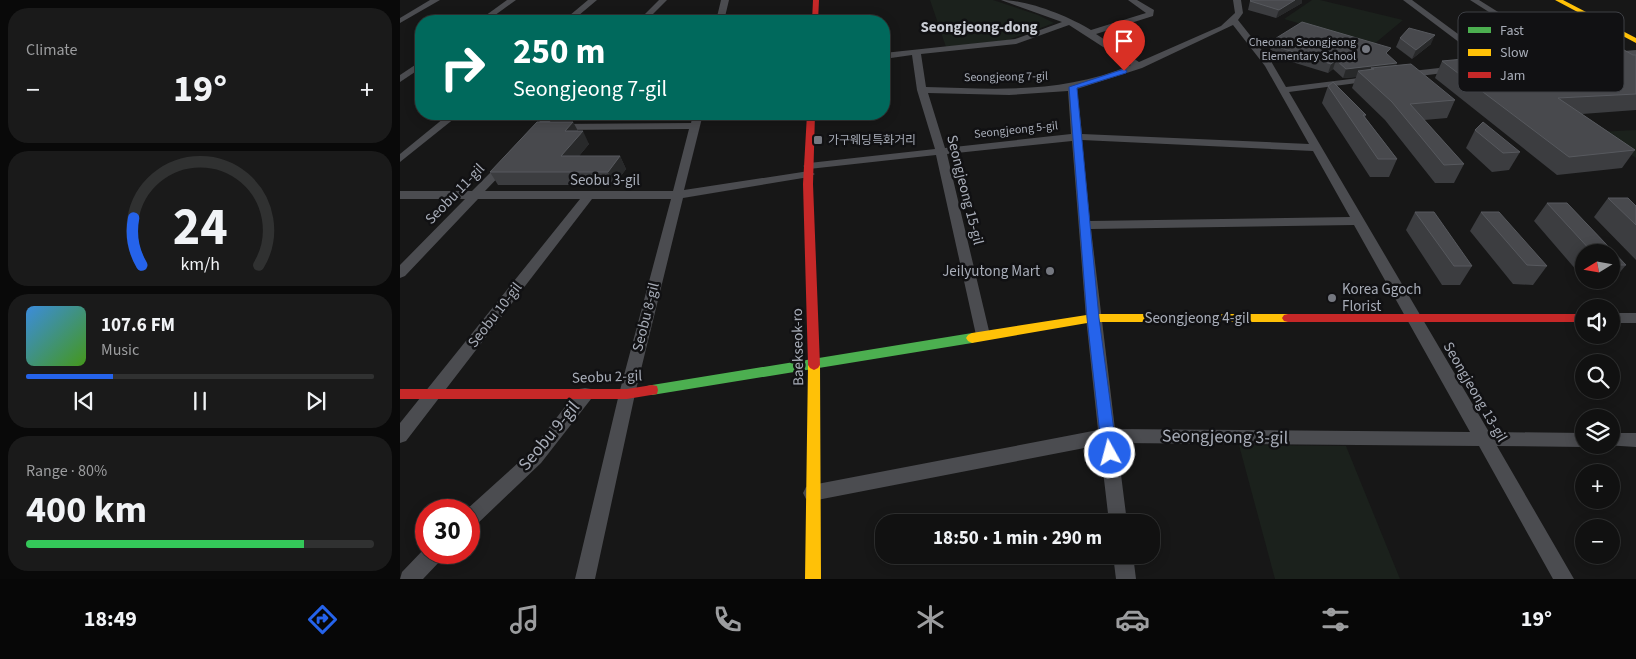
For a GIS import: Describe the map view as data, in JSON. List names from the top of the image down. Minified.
{"streets":{"street":["Seongjeong 7-gil","Seongjeong 5-gil","Seobu 3-gil","Seongjeong 15-gil","Seobu 11-gil","Seobu 10-gil","Seobu 8-gil","Seongjeong 4-gil","Baekseok-ro","Seobu 2-gil","Seongjeong 13-gil","Seobu 9-gil","Seongjeong 3-gil"]},"crossings":[["Seongjeong 7-gil","Seongjeong 15-gil"],["Seongjeong 7-gil","Seongjeong 13-gil"],["Seongjeong 5-gil","Seobu 3-gil"],["Seongjeong 5-gil","Seongjeong 15-gil"],["Seongjeong 5-gil","Baekseok-ro"],["Seongjeong 5-gil","Seongjeong 13-gil"],["Seobu 3-gil","Seobu 11-gil"],["Seobu 3-gil","Seobu 10-gil"],["Seobu 3-gil","Seobu 8-gil"],["Seobu 3-gil","Baekseok-ro"],["Seongjeong 15-gil","Seongjeong 4-gil"],["Seobu 10-gil","Seobu 2-gil"],["Seobu 8-gil","Seobu 2-gil"],["Seongjeong 4-gil","Baekseok-ro"],["Seongjeong 4-gil","Seobu 2-gil"],["Seongjeong 4-gil","Seongjeong 13-gil"],["Baekseok-ro","Seobu 2-gil"],["Baekseok-ro","Seongjeong 3-gil"],["Seobu 2-gil","Seobu 9-gil"],["Seongjeong 13-gil","Seongjeong 3-gil"]],"districts":["Seongjeong-dong"],"places":{"other":["Cheonan Seongjeong Elementary School","Jeilyutong Mart","Korea Ggoch Florist"],"transit":["가구웨딩특화거리"]},"legend":["Fast","Slow","Jam"],"north":"left","page":{"tile":["Climate",["Range · 80%","400 km"]],"turn":["250 m","Seongjeong 7-gil"],"heat":["−","19°","+"],"map_buttons":["+","−"],"song":["107.6 FM","Music"],"limit":"30","trip":"18:50 · 1 min · 290 m","tabs":["18:49","19°"],"gauge":["24","km/h"]}}
